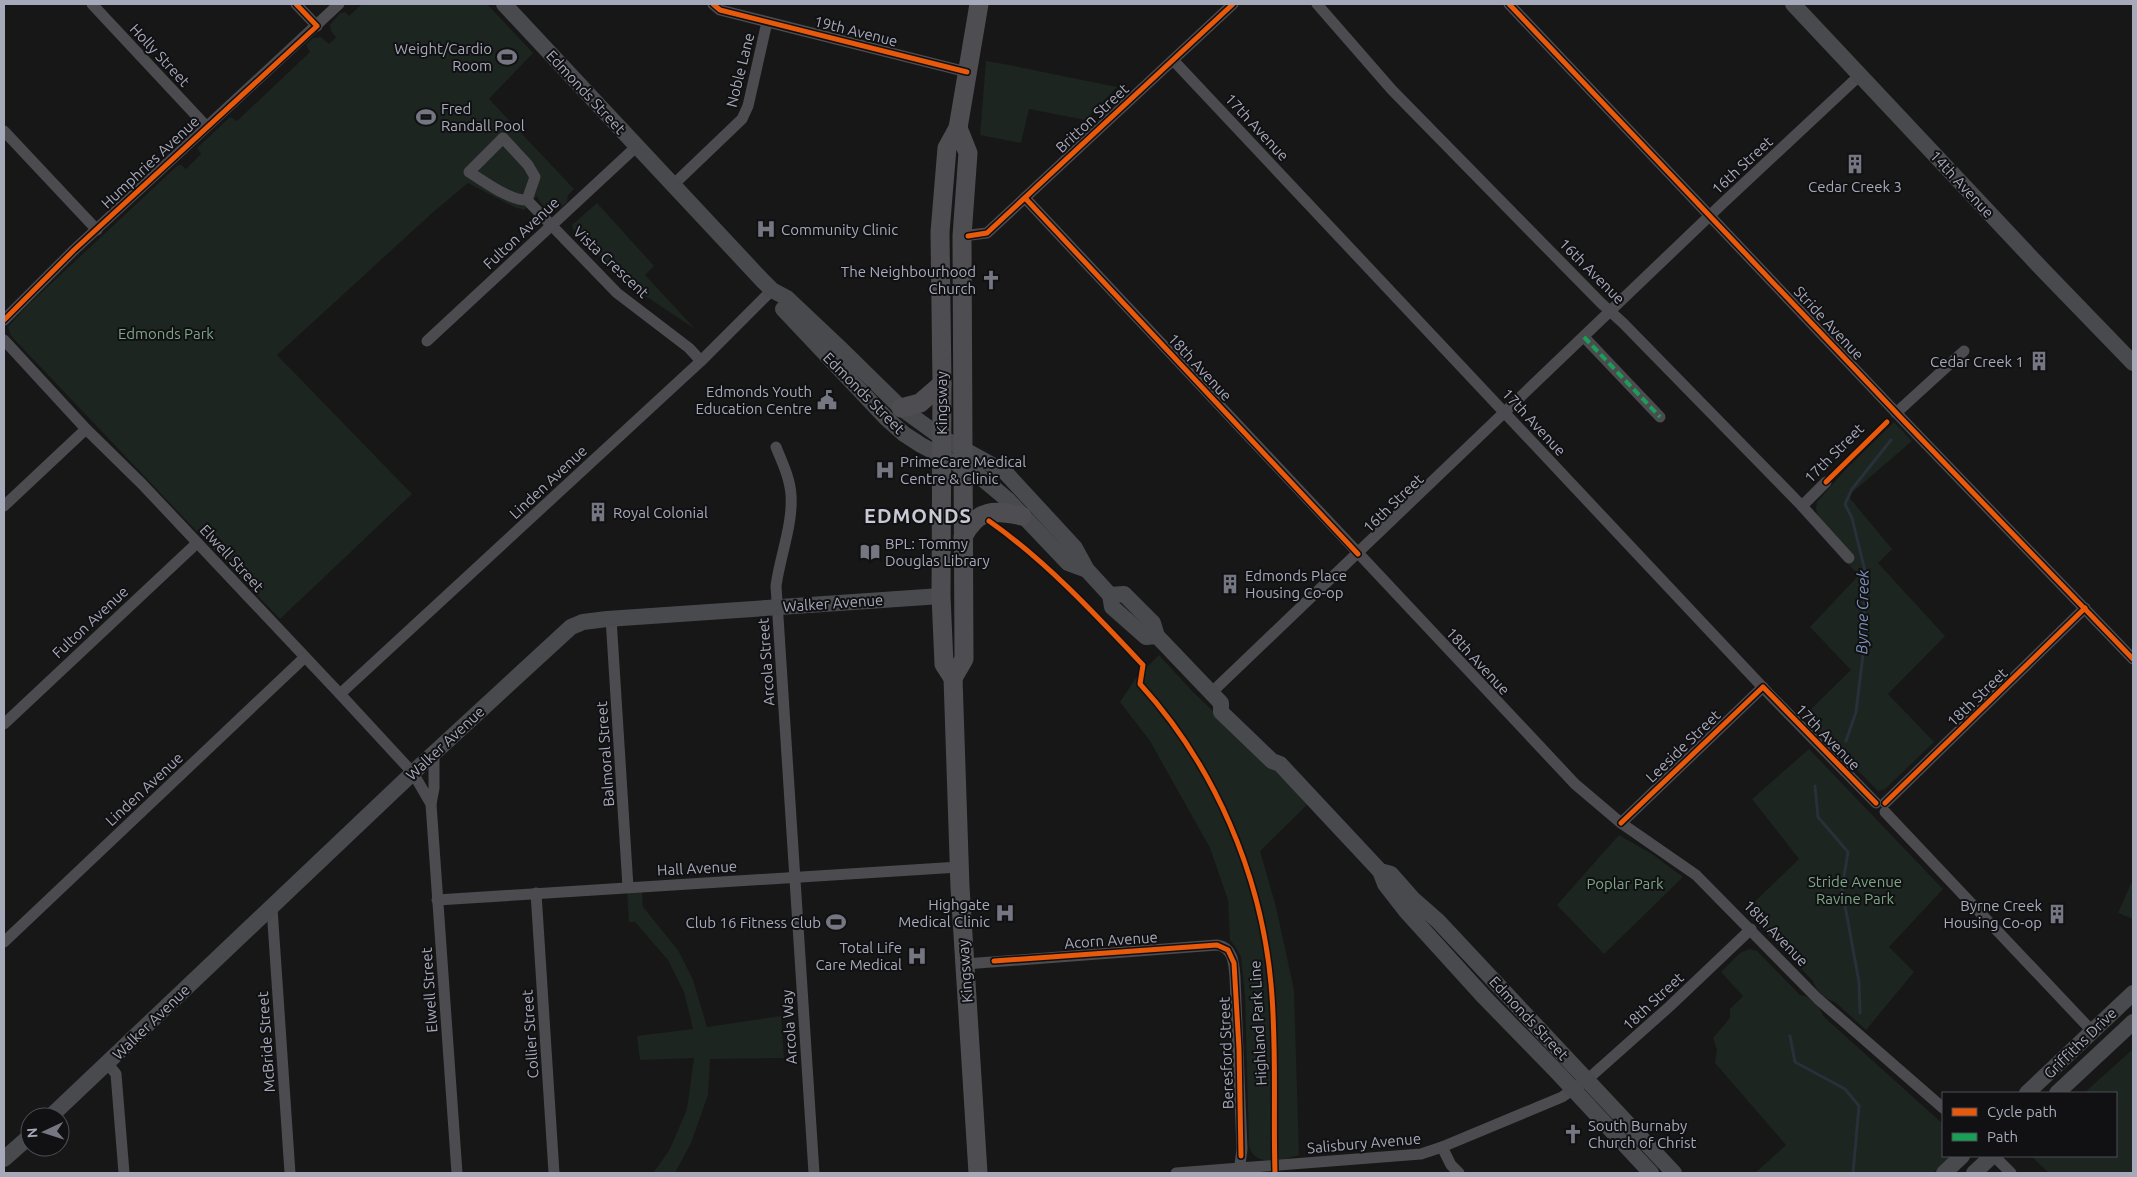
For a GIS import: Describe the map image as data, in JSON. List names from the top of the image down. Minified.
{"streets":{"main road":["Kingsway"],"street":["19th Avenue","Holly Street","Noble Lane","Edmonds Street","Britton Street","17th Avenue","Humphries Avenue","16th Street","14th Avenue","Fulton Avenue","Vista Crescent","16th Avenue","Stride Avenue","18th Avenue","17th Street","Linden Avenue","Elwell Street","Walker Avenue","Arcola Street","18th Street","Leeside Street","Balmoral Street","Hall Avenue","Acorn Avenue","Arcola Way","Collier Street","McBride Street","Griffiths Drive","Beresford Street","Salisbury Avenue"],"cycle path":["Highland Park Line"]},"crossings":[["19th Avenue","Noble Lane"],["19th Avenue","Kingsway"],["Holly Street","Humphries Avenue"],["Noble Lane","Edmonds Street"],["Edmonds Street","16th Street"],["Edmonds Street","Fulton Avenue"],["Edmonds Street","Kingsway"],["Edmonds Street","Linden Avenue"],["Edmonds Street","18th Street"],["Edmonds Street","Salisbury Avenue"],["Britton Street","17th Avenue"],["Britton Street","18th Avenue"],["Britton Street","Kingsway"],["17th Avenue","16th Street"],["17th Avenue","18th Street"],["17th Avenue","Leeside Street"],["17th Avenue","Griffiths Drive"],["16th Street","14th Avenue"],["16th Street","16th Avenue"],["16th Street","Stride Avenue"],["16th Street","18th Avenue"],["Fulton Avenue","Vista Crescent"],["Fulton Avenue","Elwell Street"],["Vista Crescent","Linden Avenue"],["16th Avenue","17th Street"],["Stride Avenue","18th Street"],["18th Avenue","18th Street"],["18th Avenue","Leeside Street"],["Kingsway","Walker Avenue"],["Kingsway","Hall Avenue"],["Kingsway","Acorn Avenue"],["Linden Avenue","Elwell Street"],["Elwell Street","Walker Avenue"],["Elwell Street","Hall Avenue"],["Walker Avenue","Arcola Street"],["Walker Avenue","Balmoral Street"],["Walker Avenue","McBride Street"],["Arcola Street","Hall Avenue"],["Arcola Street","Arcola Way"],["18th Street","Salisbury Avenue"],["Balmoral Street","Hall Avenue"],["Hall Avenue","Arcola Way"],["Hall Avenue","Collier Street"],["Acorn Avenue","Beresford Street"],["Beresford Street","Salisbury Avenue"]],"districts":["EDMONDS"],"water":["Byrne Creek"],"parks":["Edmonds Park","Stride Avenue Ravine Park","Poplar Park"],"places":{"sports":["Weight/Cardio Room","Fred Randall Pool","Club 16 Fitness Club"],"building":["Cedar Creek 3","Cedar Creek 1","Royal Colonial","Edmonds Place Housing Co-op","Byrne Creek Housing Co-op"],"hospital":["Community Clinic","PrimeCare Medical Centre & Clinic","Highgate Medical Clinic","Total Life Care Medical"],"church":["The Neighbourhood Church","South Burnaby Church of Christ"],"public building":["Edmonds Youth Education Centre"],"library":["BPL: Tommy Douglas Library"]},"legend":["Cycle path","Path"],"north":"left"}
